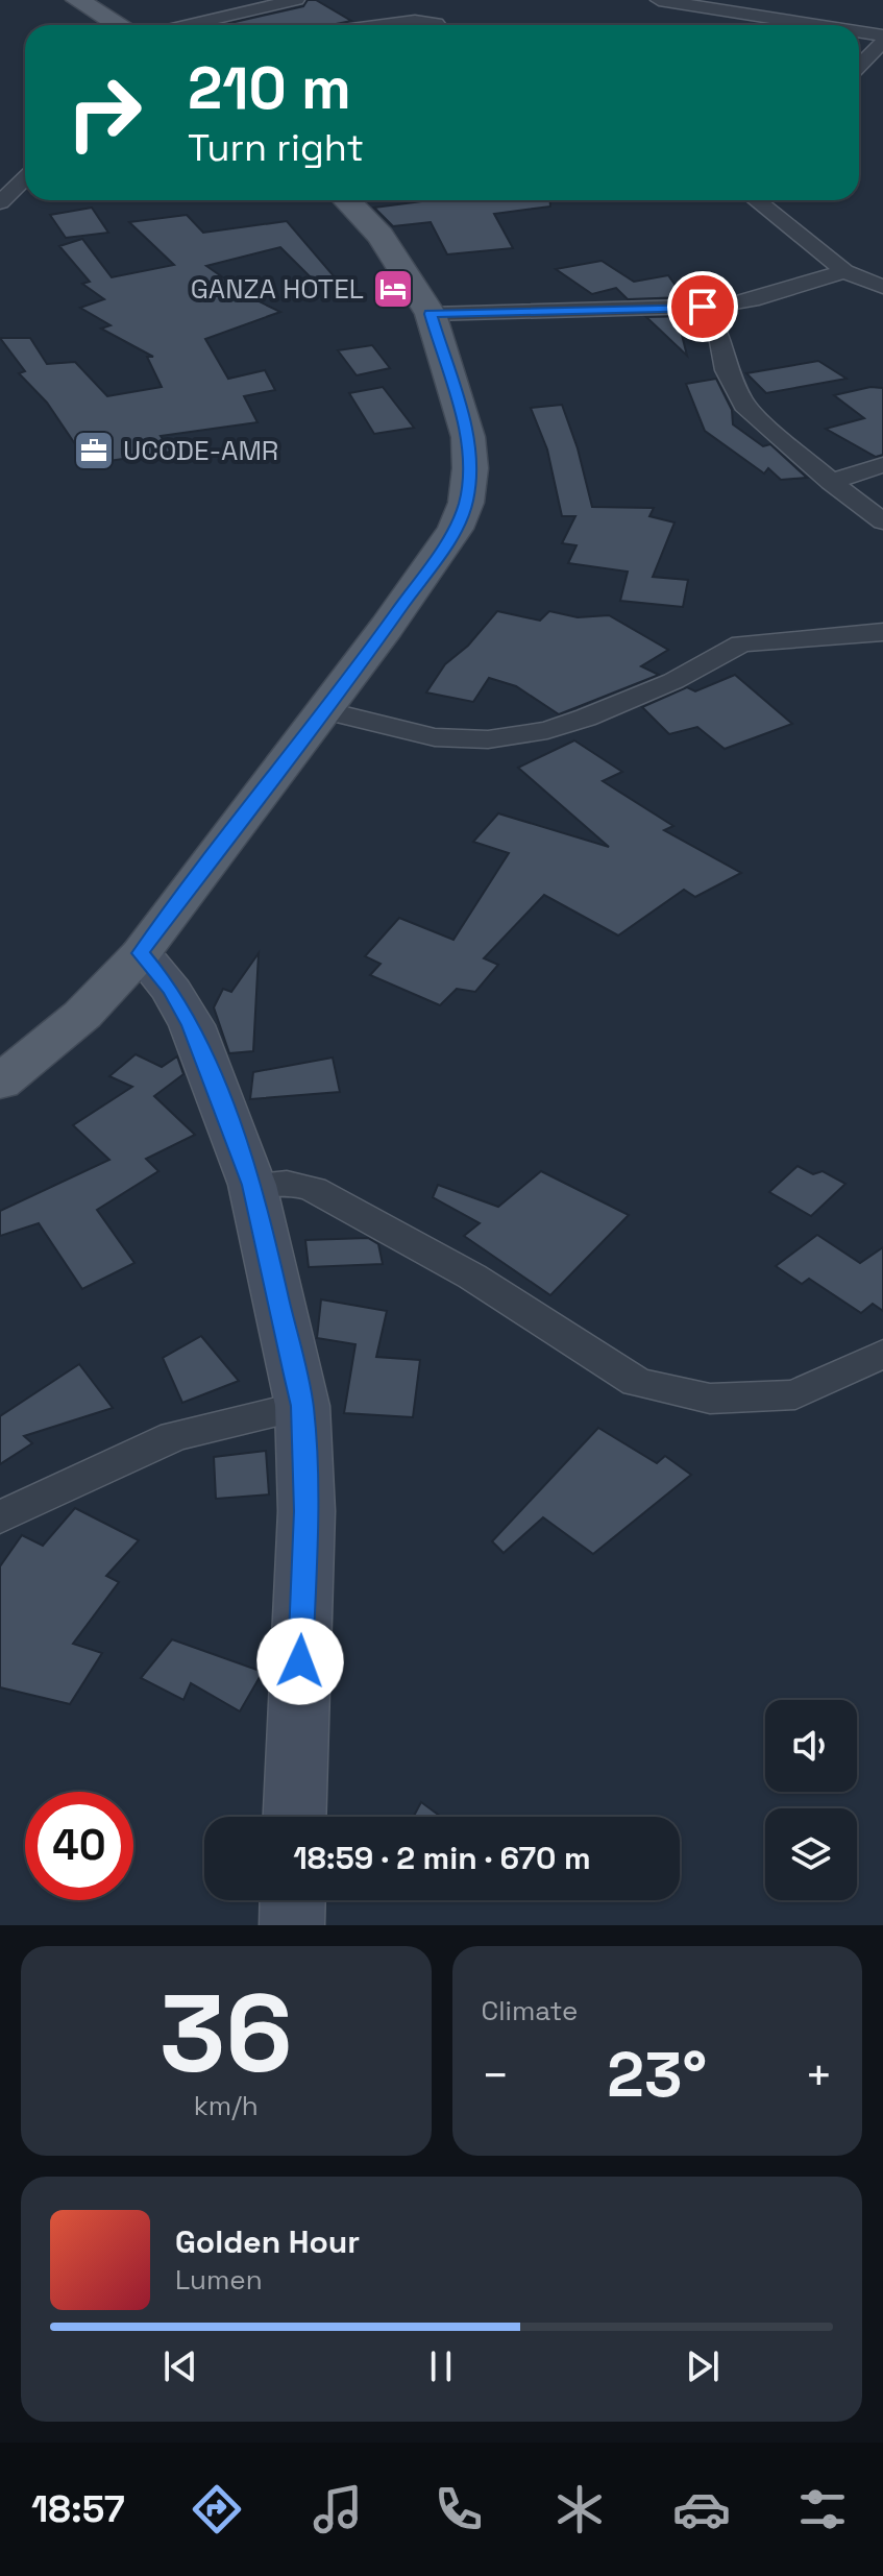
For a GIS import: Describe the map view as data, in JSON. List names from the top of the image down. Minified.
{"places":{"hotel":["GANZA HOTEL"],"office":["UCODE-AMR"]},"page":{"turn":["210 m","Turn right"],"limit":"40","trip":"18:59 · 2 min · 670 m","tile":[["36","km/h"],"Climate"],"heat":["−","23°","+"],"song":["Golden Hour","Lumen"],"tabs":"18:57"}}
